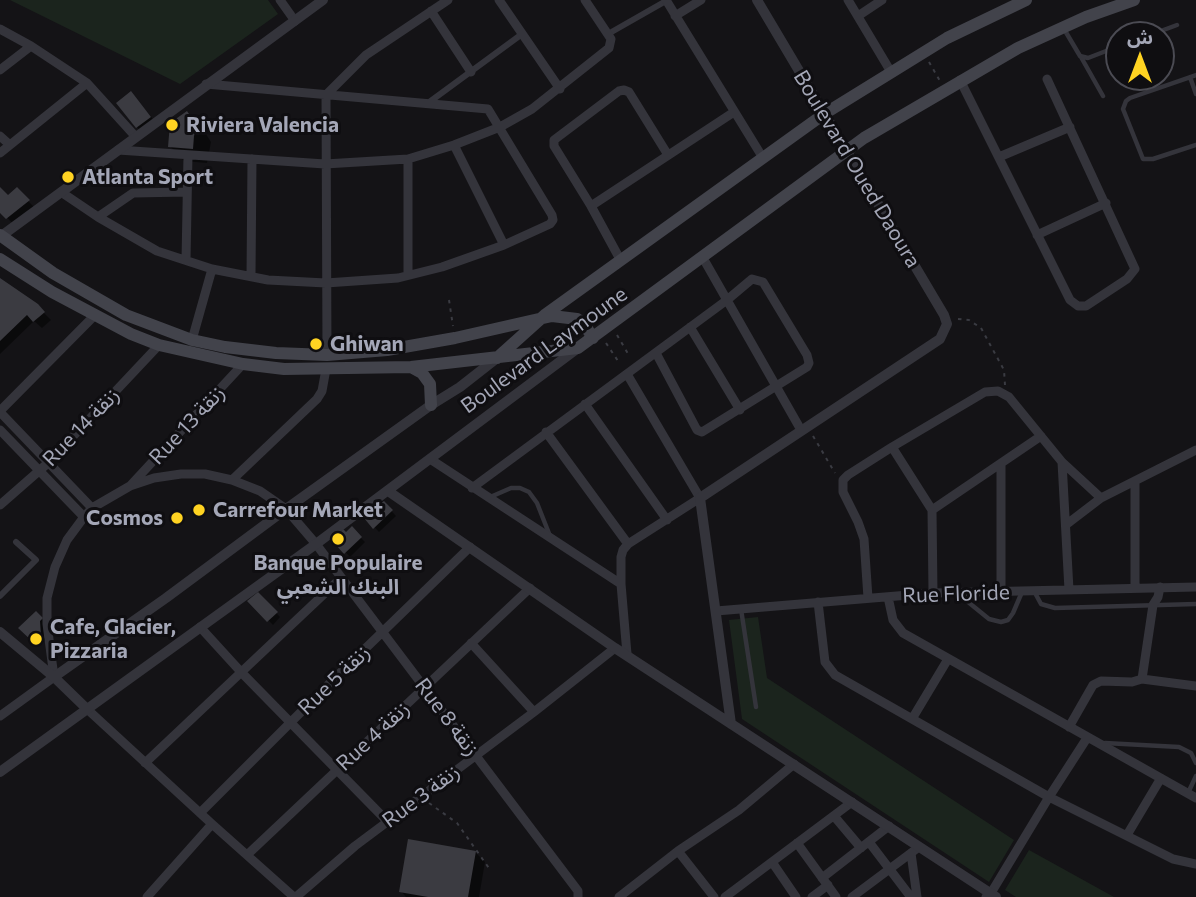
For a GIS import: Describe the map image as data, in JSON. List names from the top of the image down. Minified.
{"streets":{"main road":["Boulevard Laymoune"],"street":["Boulevard Oued Daoura","Rue 13 زنقة","Rue 14 زنقة","Rue Floride","Rue 5 زنقة","Rue 8 زنقة","Rue 4 زنقة","Rue 3 زنقة"]},"crossings":[["Boulevard Oued Daoura","Boulevard Laymoune"],["Boulevard Laymoune","Rue 8 زنقة"],["Rue 13 زنقة","Rue 8 زنقة"],["Rue 5 زنقة","Rue 8 زنقة"],["Rue 8 زنقة","Rue 4 زنقة"],["Rue 8 زنقة","Rue 3 زنقة"]],"places":["Riviera Valencia","Atlanta Sport","Ghiwan","Carrefour Market","Cosmos","Banque Populaire البنك الشعبي","Cafe, Glacier, Pizzaria"],"north":"top"}
